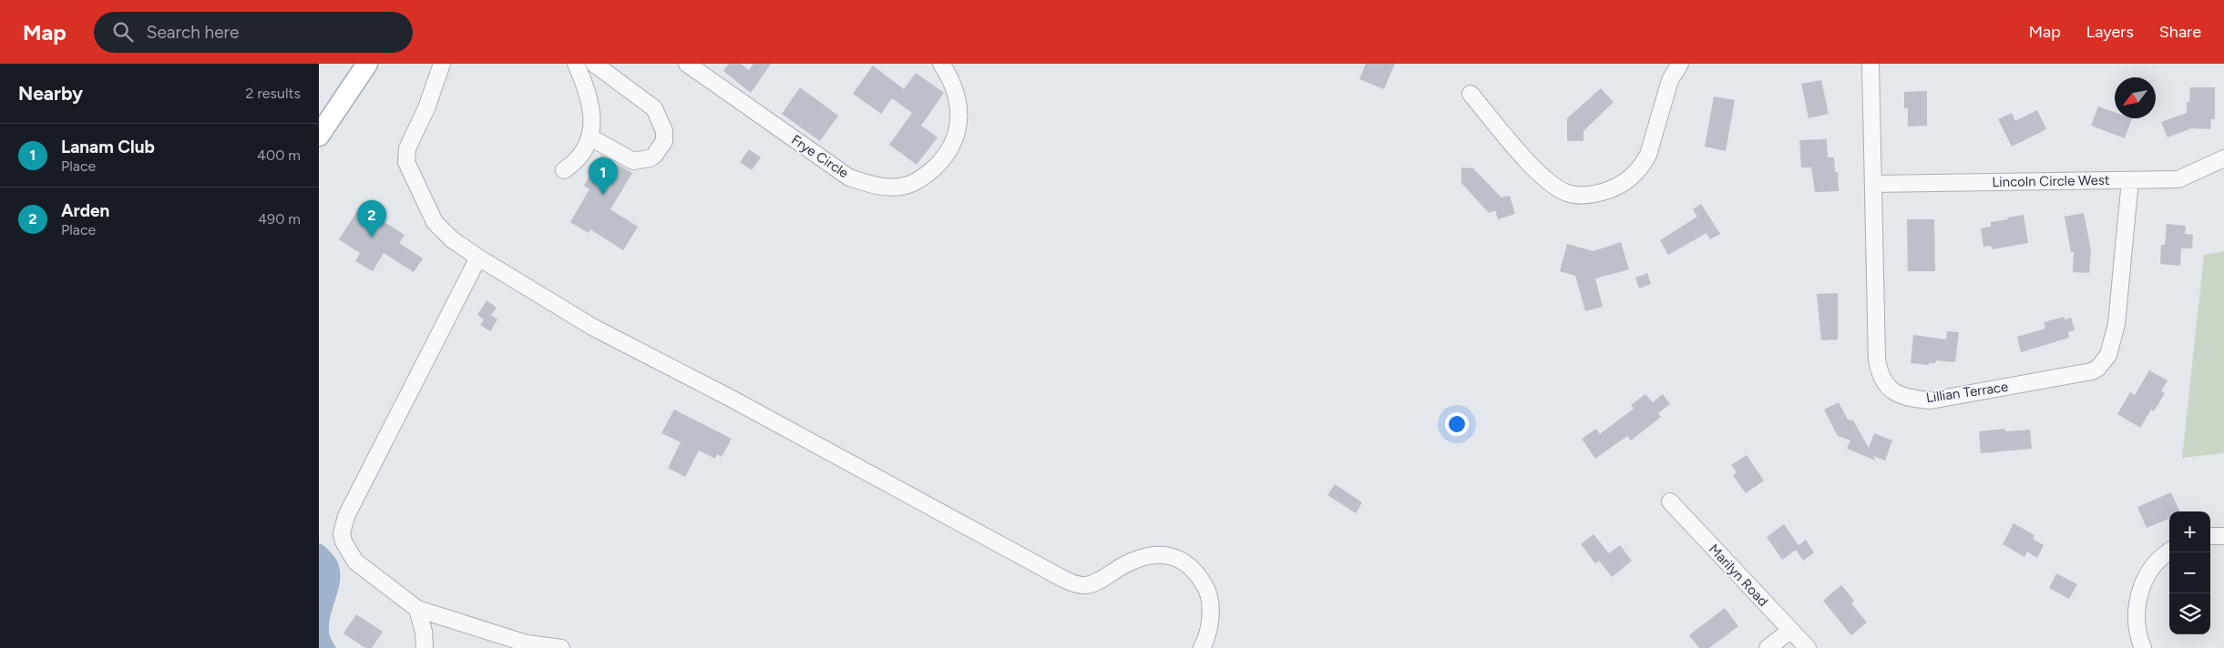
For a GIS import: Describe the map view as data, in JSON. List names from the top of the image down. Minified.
{"streets":{"street":["Frye Circle","Lincoln Circle West","Lillian Terrace","Marilyn Road"]},"crossings":[["Lincoln Circle West","Lillian Terrace"]],"north":"bottom left","page":{"header":"Map","search":"Search here","nav":["Map","Layers","Share"],"heading":["Nearby","2 results"],"list":[{"mark":"1","name":"Lanam Club","note":"Place","value":"400 m"},{"mark":"2","name":"Arden","note":"Place","value":"490 m"}],"pins":["1","2"],"map_buttons":["+","−"]}}
